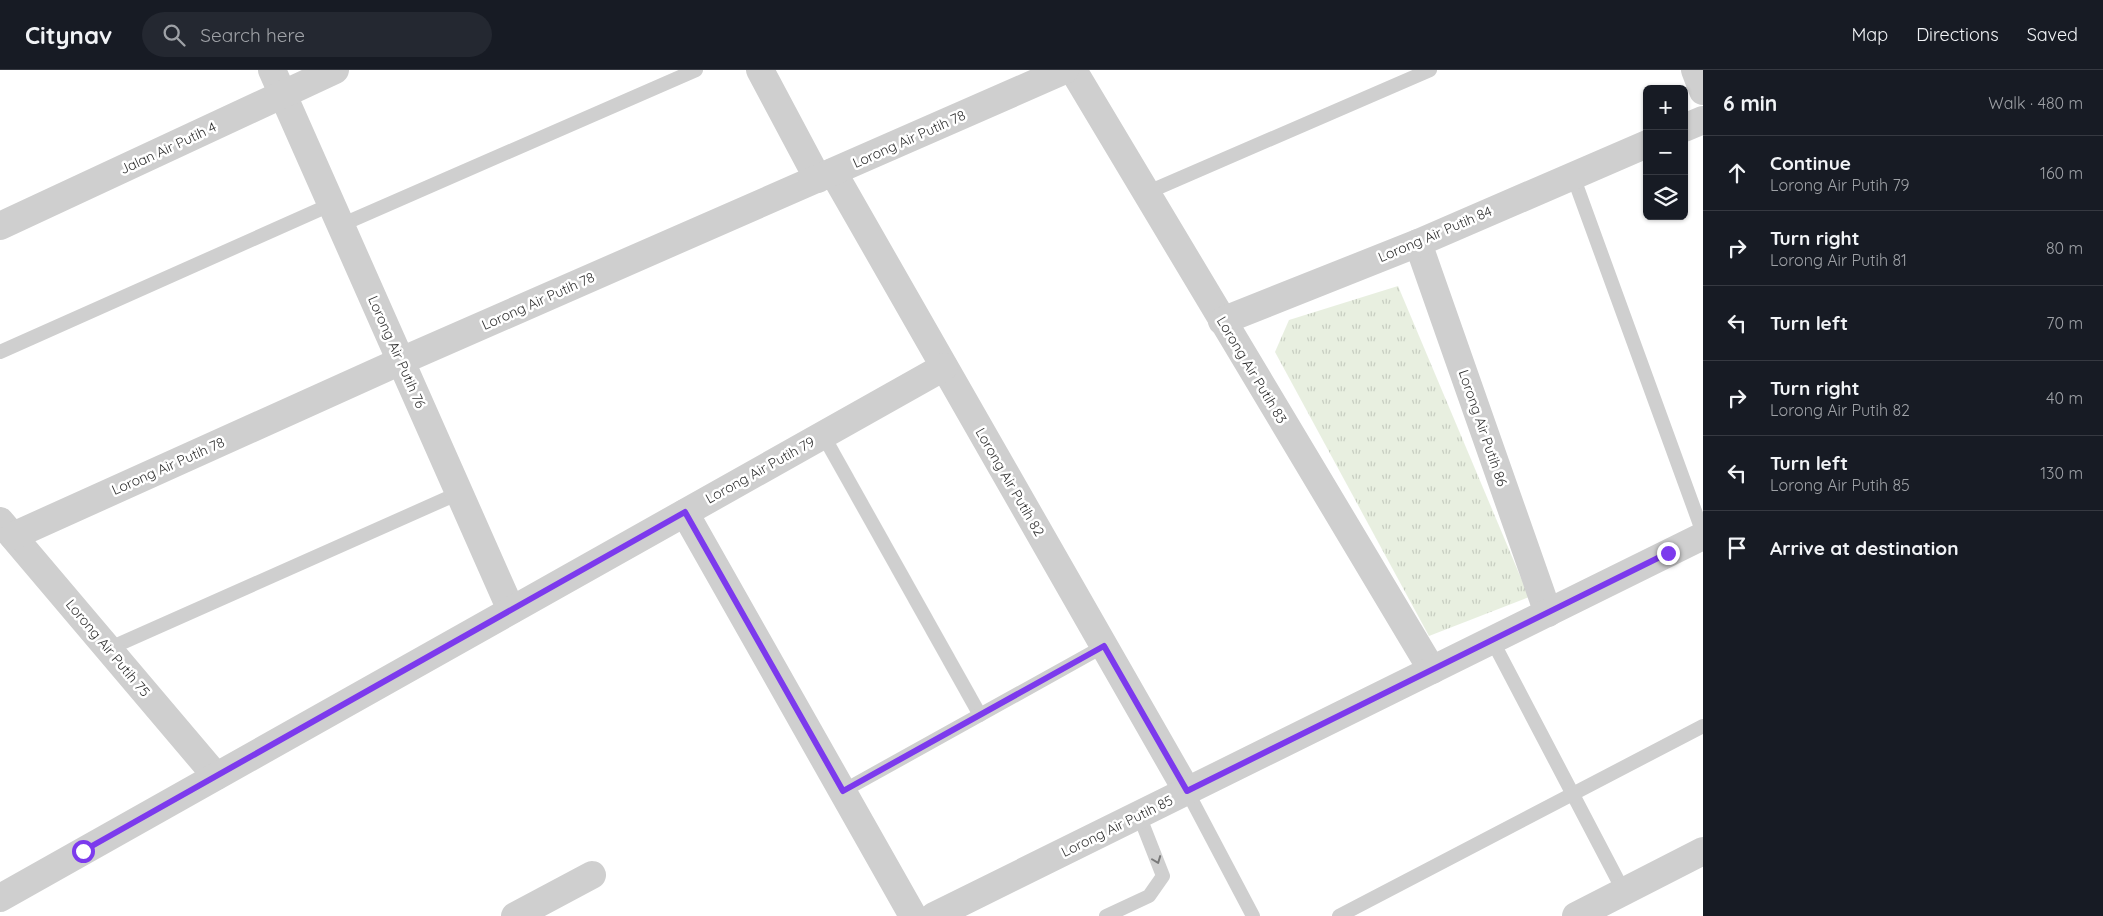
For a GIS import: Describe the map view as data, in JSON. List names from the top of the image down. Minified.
{"streets":{"street":["Lorong Air Putih 78","Jalan Air Putih 4","Lorong Air Putih 84","Lorong Air Putih 76","Lorong Air Putih 83","Lorong Air Putih 86","Lorong Air Putih 79","Lorong Air Putih 82","Lorong Air Putih 75","Lorong Air Putih 85"]},"crossings":[["Lorong Air Putih 78","Lorong Air Putih 76"],["Lorong Air Putih 78","Lorong Air Putih 82"],["Lorong Air Putih 78","Lorong Air Putih 75"],["Jalan Air Putih 4","Lorong Air Putih 76"],["Lorong Air Putih 84","Lorong Air Putih 83"],["Lorong Air Putih 84","Lorong Air Putih 86"],["Lorong Air Putih 76","Lorong Air Putih 79"],["Lorong Air Putih 83","Lorong Air Putih 85"],["Lorong Air Putih 86","Lorong Air Putih 85"],["Lorong Air Putih 79","Lorong Air Putih 82"],["Lorong Air Putih 79","Lorong Air Putih 75"],["Lorong Air Putih 82","Lorong Air Putih 85"]],"page":{"header":"Citynav","search":"Search here","nav":["Map","Directions","Saved"],"heading":["6 min","Walk · 480 m"],"map_buttons":["+","−"],"list":[["Continue","Lorong Air Putih 79","160 m"],["Turn right","Lorong Air Putih 81","80 m"],["Turn left","70 m"],["Turn right","Lorong Air Putih 82","40 m"],["Turn left","Lorong Air Putih 85","130 m"],"Arrive at destination"]}}
